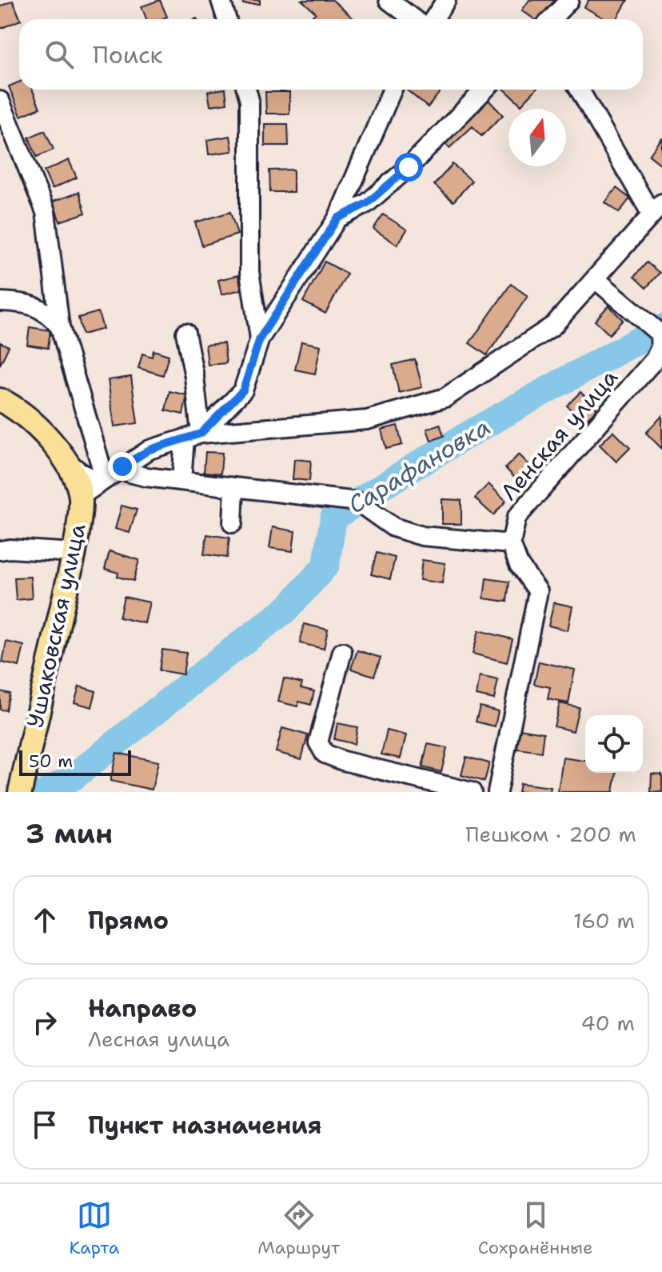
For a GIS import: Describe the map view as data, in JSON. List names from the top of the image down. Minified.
{"streets":{"main road":["Ушаковская улица"],"street":["Ленская улица"]},"water":["Сарафановка"],"scale_bar":"50 m","north":"top","page":{"search":"Поиск","scale":"50 m","heading":["3 мин","Пешком · 200 m"],"list":[["Прямо","160 m"],["Направо","Лесная улица","40 m"],"Пункт назначения"],"nav":["Карта","Маршрут","Сохранённые"]}}
